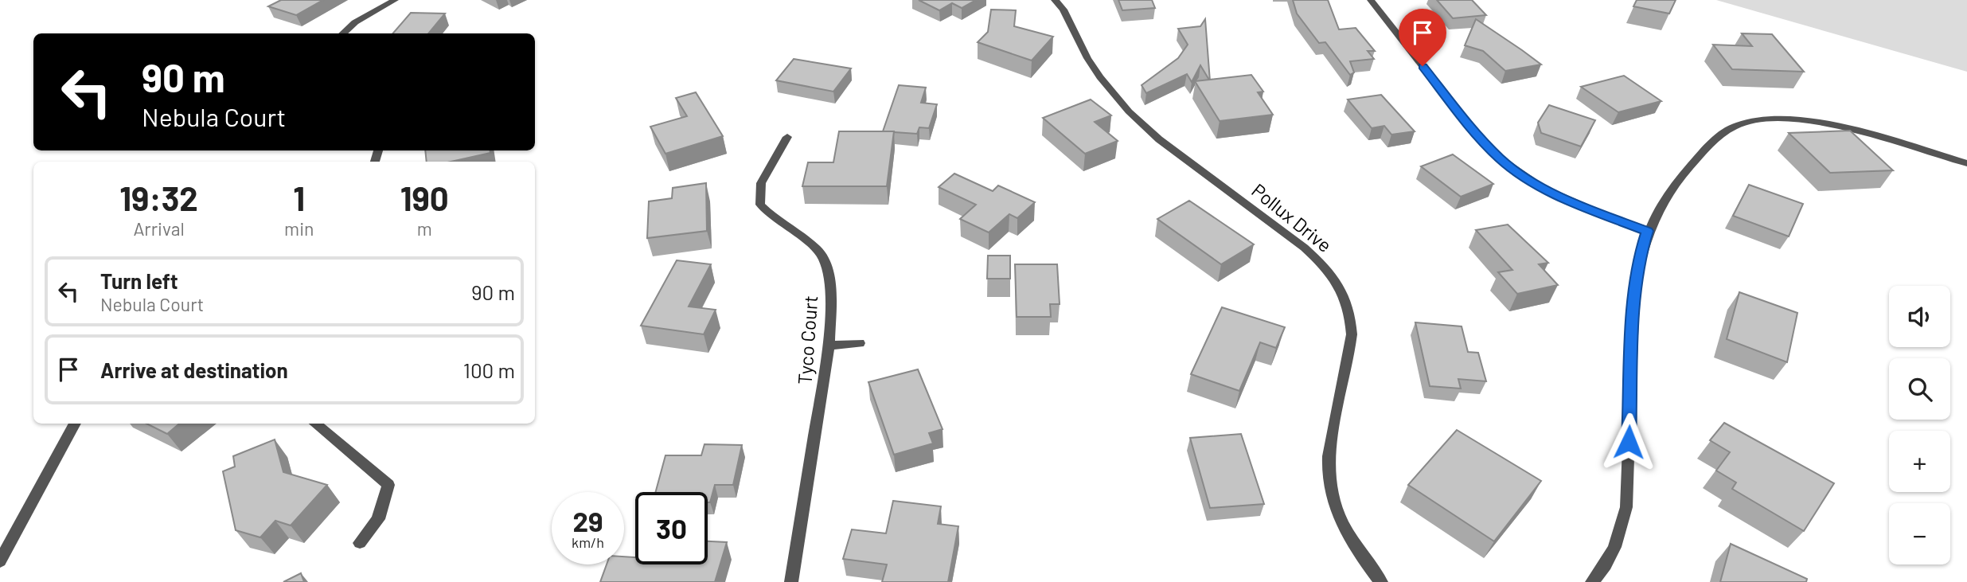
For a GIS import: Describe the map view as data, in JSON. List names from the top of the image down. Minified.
{"streets":{"street":["Pollux Drive","Tyco Court"]},"page":{"turn":["90 m","Nebula Court"],"eta":["19:32","Arrival","1","min","190","m"],"list":[{"name":"Turn left","note":"Nebula Court","value":"90 m"},{"name":"Arrive at destination","value":"100 m"}],"map_buttons":["+","−"],"speed":"29 km/h","limit":"30"}}
